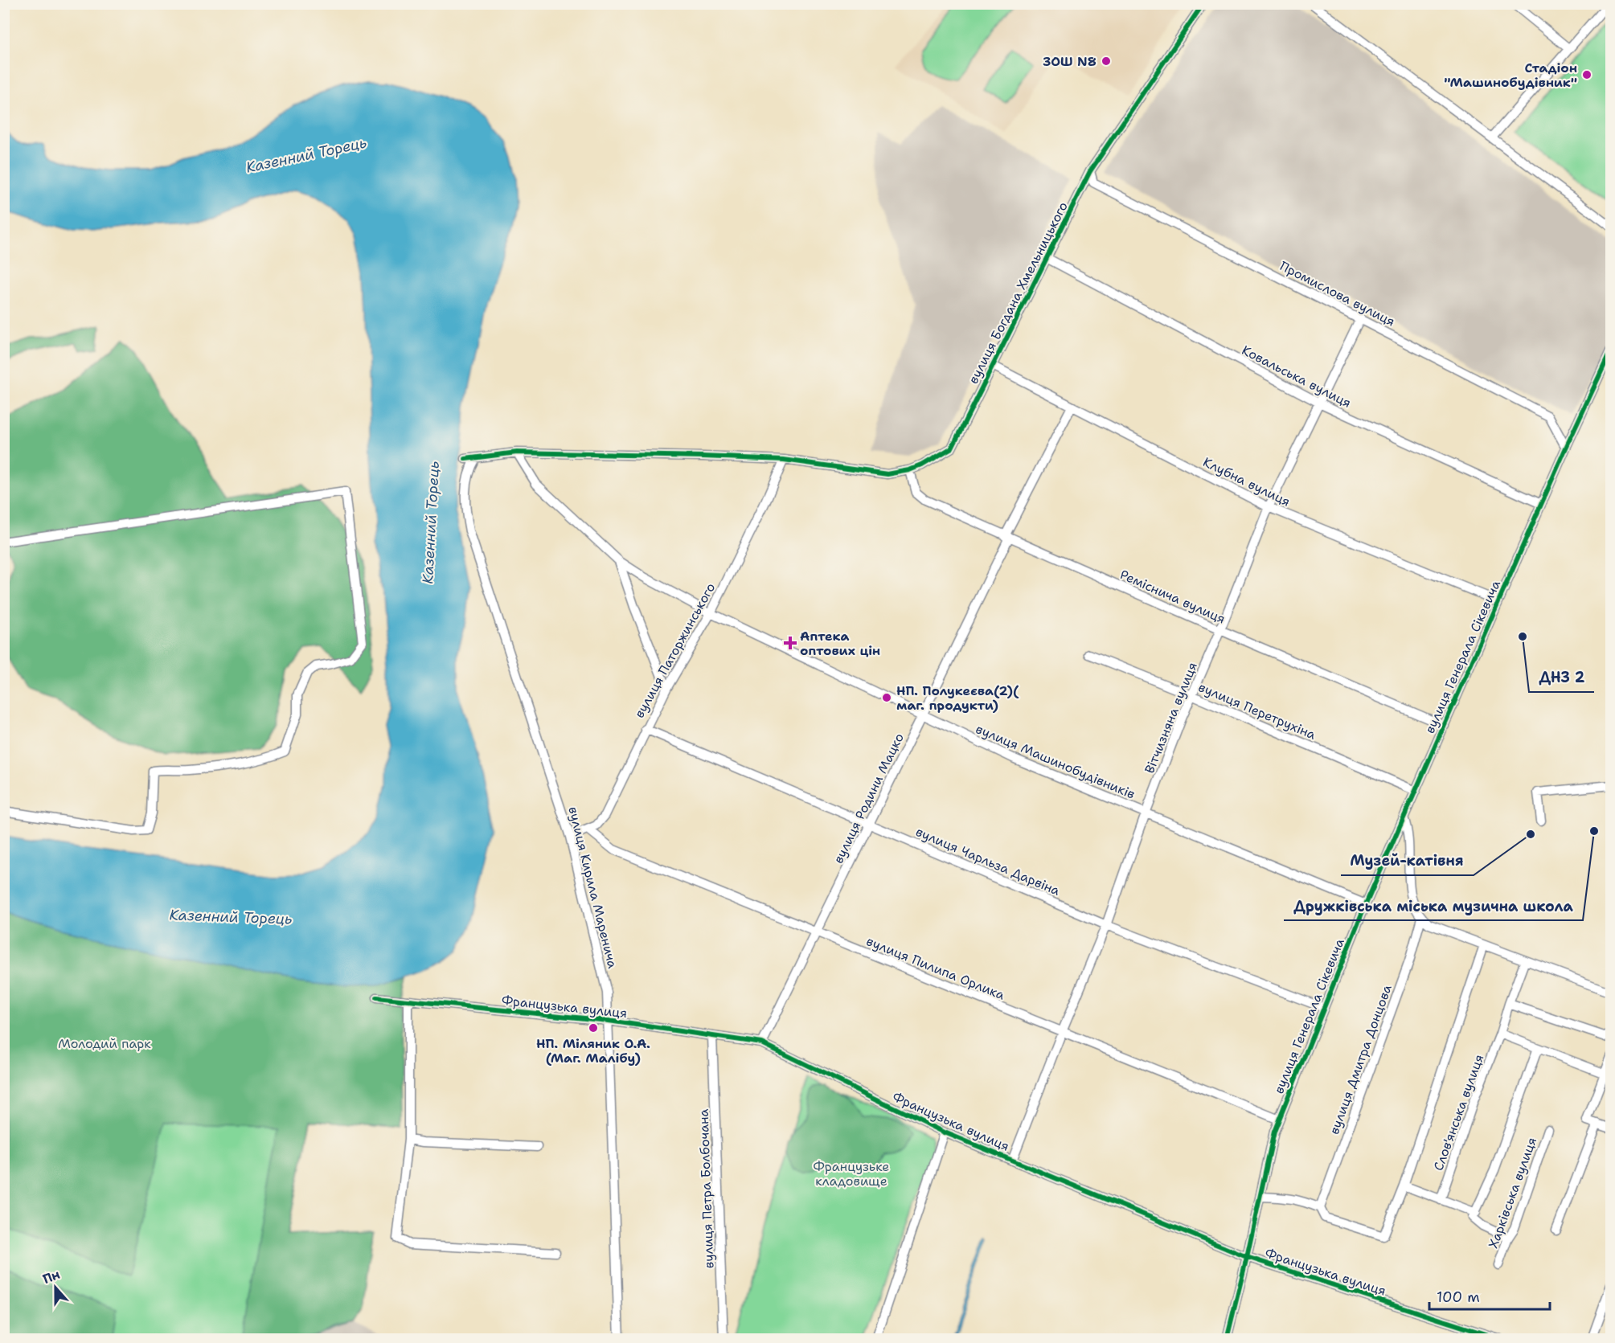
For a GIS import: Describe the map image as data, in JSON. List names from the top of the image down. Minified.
{"streets":{"street":["вулиця Богдана Хмельницького","Промислова вулиця","Ковальська вулиця","Клубна вулиця","Реміснича вулиця","вулиця Паторжинського","вулиця Генерала Сікевича","вулиця Перетрухіна","Вітчизняна вулиця","вулиця Машинобудівників","вулиця Родини Мацко","вулиця Чарльза Дарвіна","вулиця Кирила Маренича","вулиця Пилипа Орлика","Французька вулиця","вулиця Дмитра Донцова","Слов'янська вулиця","вулиця Петра Болбочана","Харківська вулиця"]},"crossings":[["вулиця Богдана Хмельницького","Промислова вулиця"],["вулиця Богдана Хмельницького","Ковальська вулиця"],["вулиця Богдана Хмельницького","Клубна вулиця"],["вулиця Богдана Хмельницького","Реміснича вулиця"],["вулиця Богдана Хмельницького","вулиця Паторжинського"],["вулиця Богдана Хмельницького","вулиця Машинобудівників"],["вулиця Богдана Хмельницького","вулиця Кирила Маренича"],["Промислова вулиця","вулиця Генерала Сікевича"],["Промислова вулиця","Вітчизняна вулиця"],["Ковальська вулиця","вулиця Генерала Сікевича"],["Ковальська вулиця","Вітчизняна вулиця"],["Клубна вулиця","вулиця Генерала Сікевича"],["Клубна вулиця","Вітчизняна вулиця"],["Клубна вулиця","вулиця Родини Мацко"],["Реміснича вулиця","вулиця Генерала Сікевича"],["Реміснича вулиця","Вітчизняна вулиця"],["Реміснича вулиця","вулиця Родини Мацко"],["вулиця Паторжинського","вулиця Машинобудівників"],["вулиця Паторжинського","вулиця Чарльза Дарвіна"],["вулиця Паторжинського","вулиця Кирила Маренича"],["вулиця Паторжинського","вулиця Пилипа Орлика"],["вулиця Генерала Сікевича","вулиця Перетрухіна"],["вулиця Генерала Сікевича","вулиця Машинобудівників"],["вулиця Генерала Сікевича","вулиця Чарльза Дарвіна"],["вулиця Генерала Сікевича","вулиця Пилипа Орлика"],["вулиця Генерала Сікевича","Французька вулиця"],["вулиця Перетрухіна","Вітчизняна вулиця"],["Вітчизняна вулиця","вулиця Машинобудівників"],["Вітчизняна вулиця","вулиця Чарльза Дарвіна"],["Вітчизняна вулиця","вулиця Пилипа Орлика"],["Вітчизняна вулиця","Французька вулиця"],["вулиця Машинобудівників","вулиця Родини Мацко"],["вулиця Родини Мацко","вулиця Чарльза Дарвіна"],["вулиця Родини Мацко","вулиця Пилипа Орлика"],["вулиця Родини Мацко","Французька вулиця"],["вулиця Кирила Маренича","Французька вулиця"],["Французька вулиця","вулиця Петра Болбочана"]],"water":["Казенний Торець"],"parks":["Молодий парк","Французьке кладовище"],"places":{"other":["ЗОШ N8","Стадіон \"Машинобудівник\"","ДНЗ 2","НП. Полукеєва(2)( маг. продукти)","Дружківська міська музична школа","Музей-катівня","НП. Міляник О.А. (Маг. Малібу)"],"health":["Аптека оптових цін"]},"scale_bar":"100 m","north":"top"}
